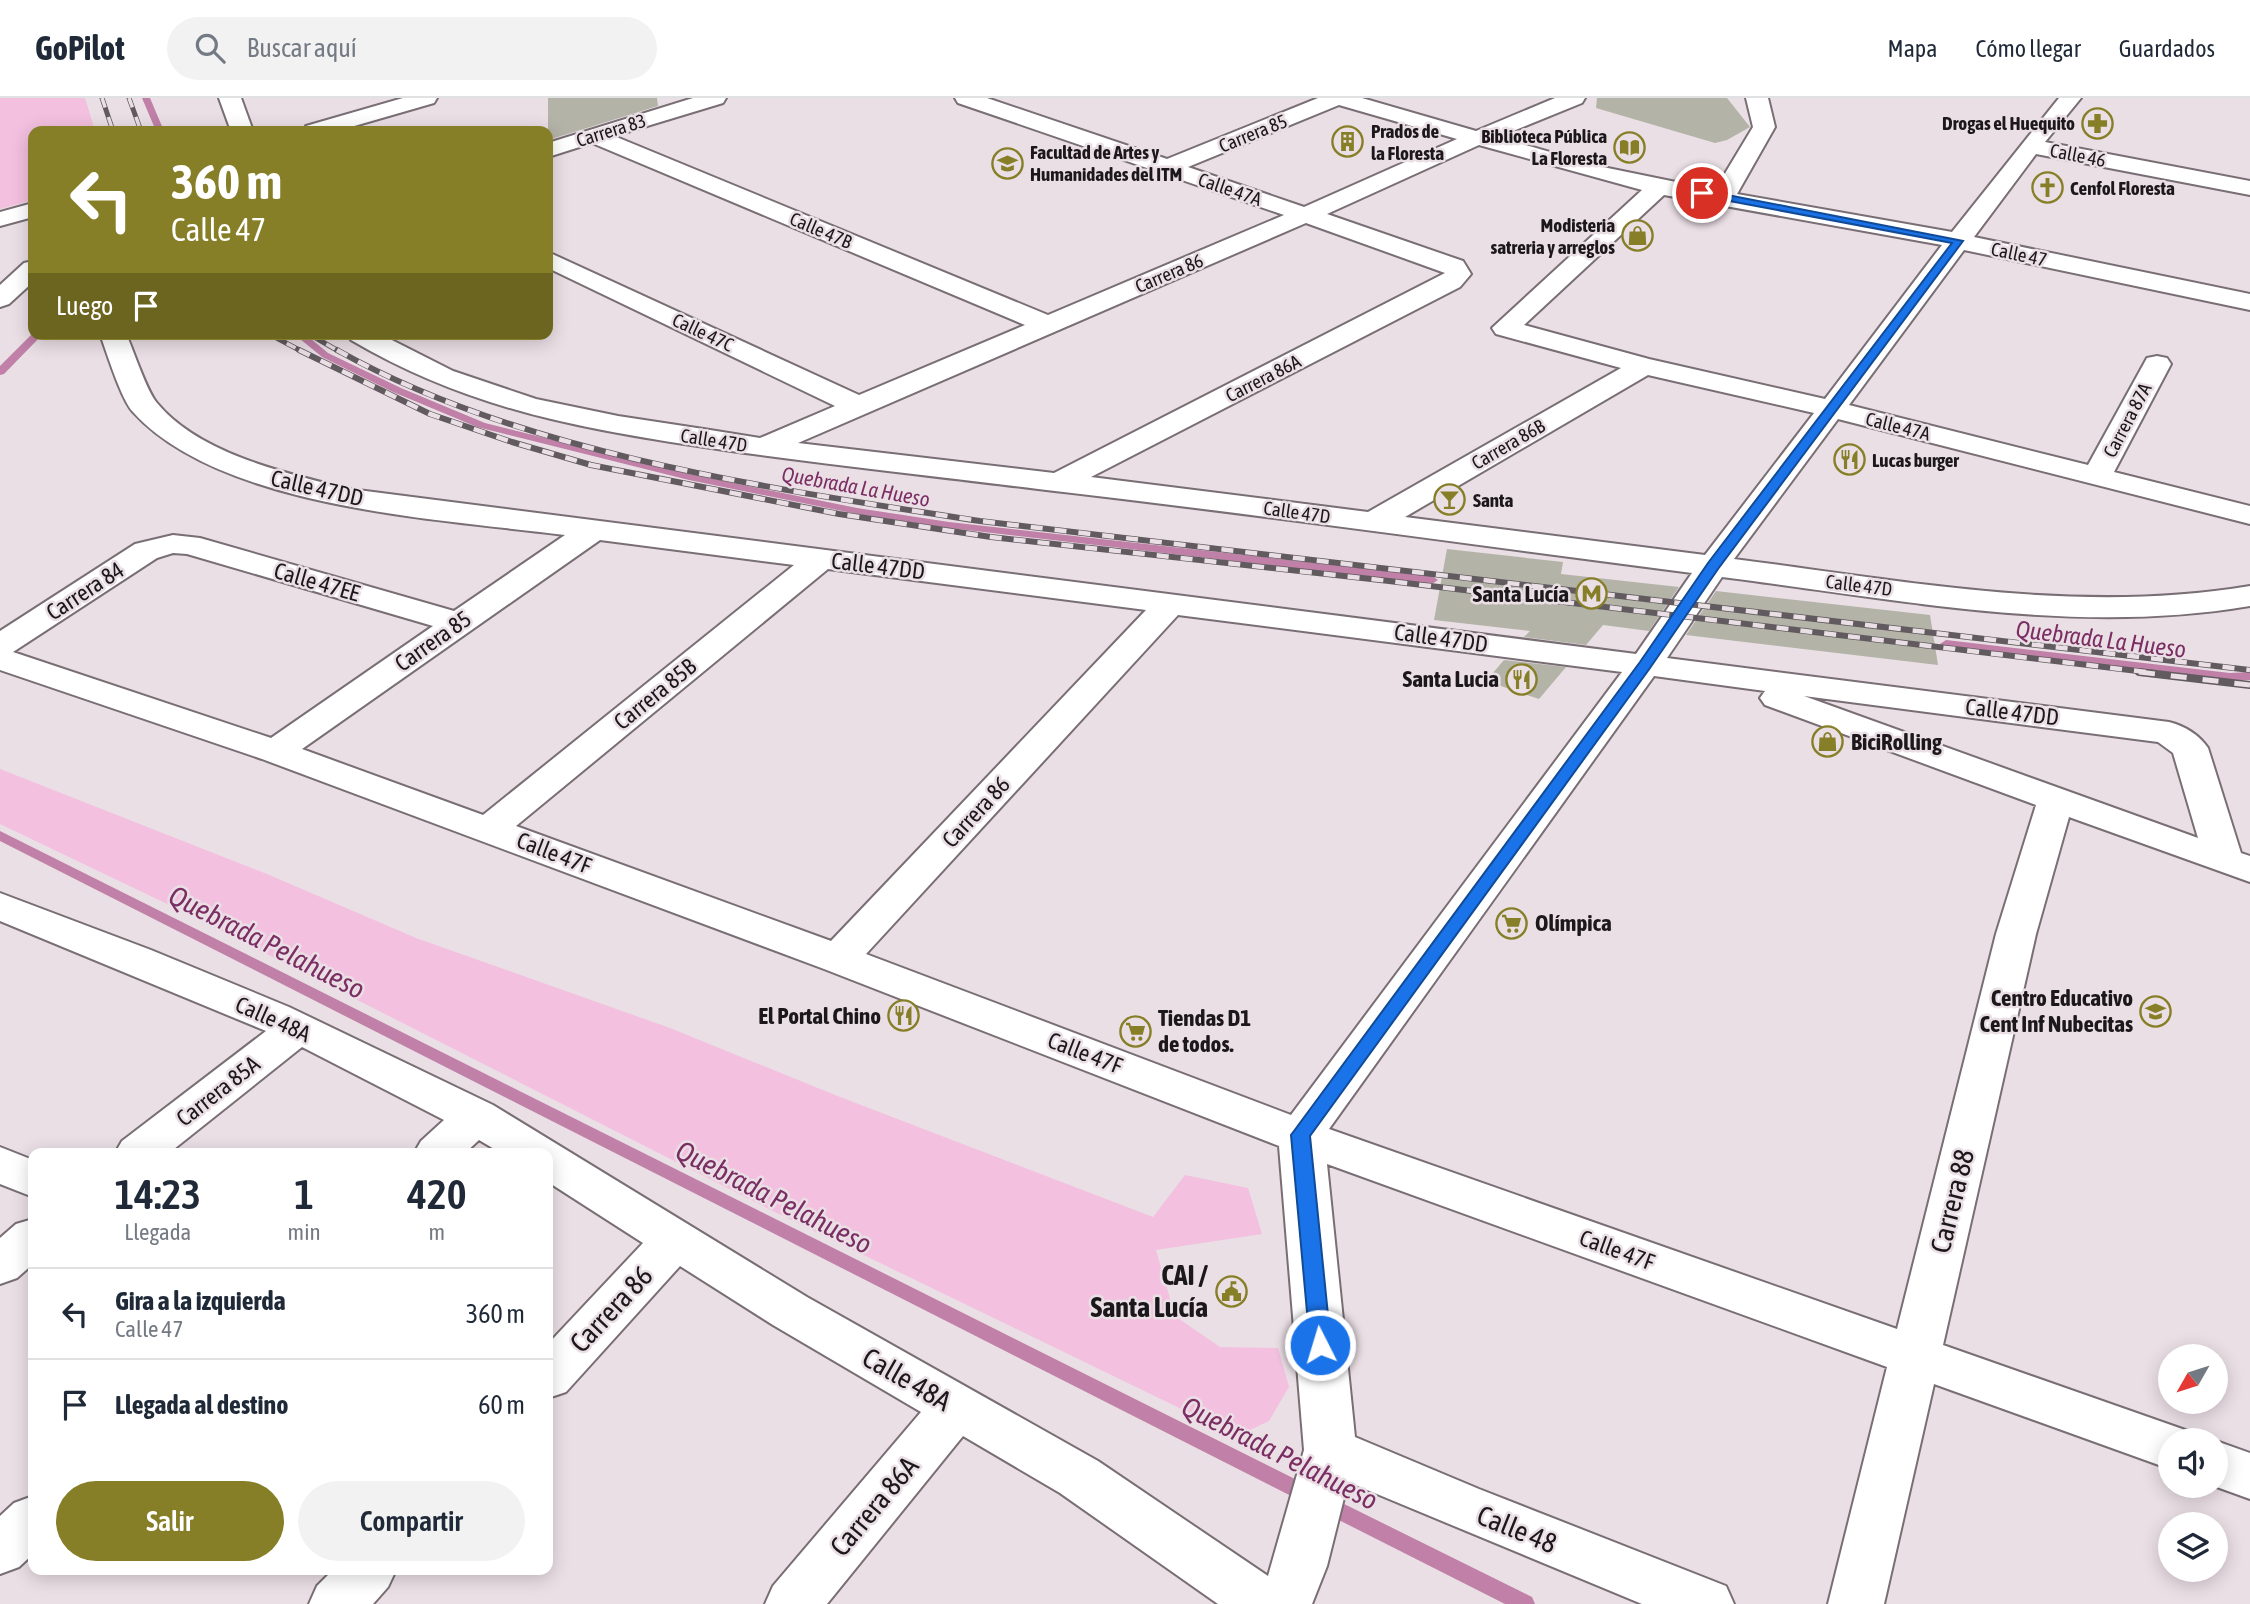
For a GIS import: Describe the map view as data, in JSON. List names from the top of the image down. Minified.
{"streets":{"street":["Carrera 83","Carrera 85","Calle 46","Calle 47A","Calle 47B","Calle 47","Carrera 86","Calle 47C","Carrera 86A","Carrera 87A","Calle 47D","Carrera 86B","Calle 47DD","Calle 47EE","Carrera 84","Carrera 85B","Calle 47F","Calle 48A","Carrera 85A","Carrera 88","Calle 48"]},"crossings":[["Carrera 83","Calle 47B"],["Carrera 85","Calle 47A"],["Carrera 85","Calle 47"],["Carrera 85","Calle 47DD"],["Carrera 85","Calle 47EE"],["Carrera 85","Calle 47F"],["Calle 47A","Calle 47"],["Calle 47A","Carrera 86"],["Calle 47A","Carrera 86A"],["Calle 47A","Carrera 87A"],["Calle 47A","Carrera 86B"],["Calle 47B","Carrera 86"],["Calle 47","Carrera 86"],["Carrera 86","Calle 47C"],["Carrera 86","Calle 47D"],["Carrera 86","Calle 47DD"],["Carrera 86","Calle 47F"],["Carrera 86","Calle 48A"],["Carrera 86A","Calle 47D"],["Carrera 86A","Calle 48A"],["Calle 47D","Carrera 86B"],["Calle 47DD","Carrera 85B"],["Calle 47DD","Carrera 88"],["Calle 47EE","Carrera 84"],["Carrera 85B","Calle 47F"],["Calle 47F","Carrera 88"],["Calle 48A","Carrera 85A"]],"water":["Quebrada La Hueso","Quebrada Pelahueso"],"places":{"pharmacy":["Drogas el Huequito"],"building":["Prados de la Floresta"],"library":["Biblioteca Pública La Floresta"],"school or university":["Facultad de Artes y Humanidades del ITM","Centro Educativo Cent Inf Nubecitas"],"church":["Cenfol Floresta"],"shop":["Modisteria satreria y arreglos","BiciRolling"],"restaurant":["Lucas burger","Santa Lucia","El Portal Chino"],"bar":["Santa"],"metro station":["Santa Lucía"],"supermarket":["Olímpica","Tiendas D1 de todos."],"public building":["CAI / Santa Lucía"]},"north":"bottom left","page":{"header":"GoPilot","search":"Buscar aquí","nav":["Mapa","Cómo llegar","Guardados"],"turn":["360 m","Calle 47"],"then":"Luego","eta":["14:23","Llegada","1","min","420","m"],"list":[{"name":"Gira a la izquierda","note":"Calle 47","value":"360 m"},{"name":"Llegada al destino","value":"60 m"}],"buttons":["Salir","Compartir"]}}
